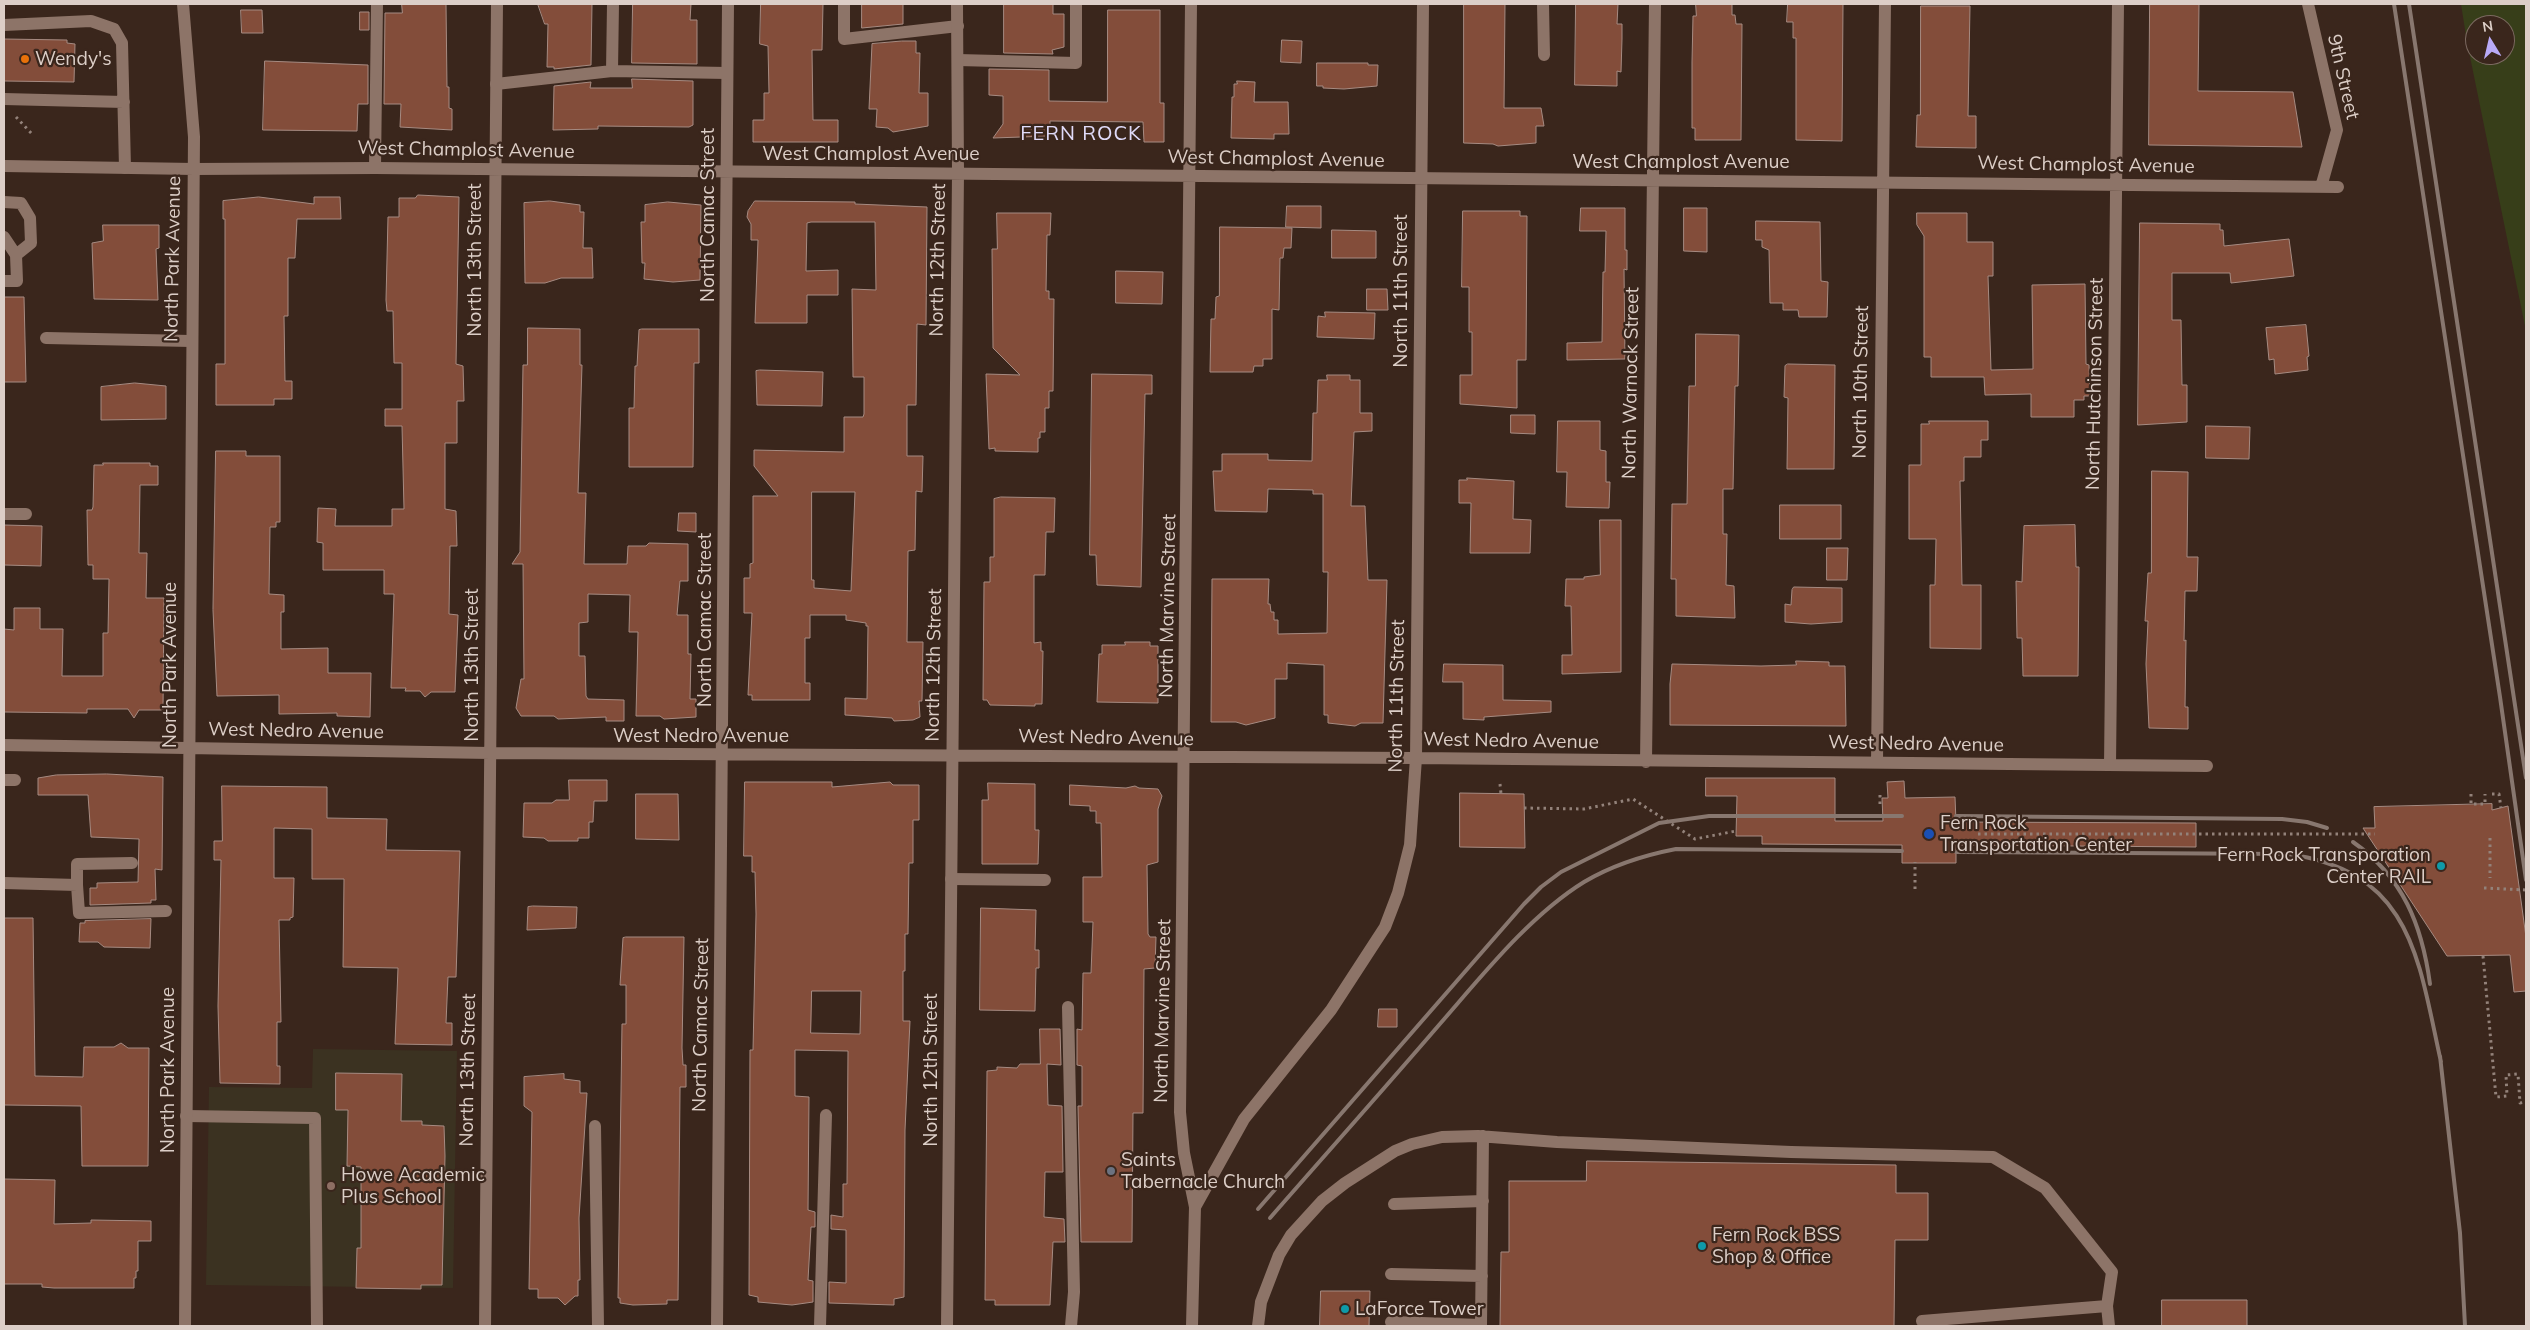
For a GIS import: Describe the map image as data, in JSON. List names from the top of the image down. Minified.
{"streets":{"street":["9th Street","West Champlost Avenue","North Camac Street","North Park Avenue","North 13th Street","North 12th Street","North 11th Street","North 10th Street","North Warnock Street","North Hutchinson Street","North Marvine Street","West Nedro Avenue"]},"crossings":[["9th Street","West Champlost Avenue"],["West Champlost Avenue","North Camac Street"],["West Champlost Avenue","North Park Avenue"],["West Champlost Avenue","North 13th Street"],["West Champlost Avenue","North 12th Street"],["West Champlost Avenue","North 11th Street"],["West Champlost Avenue","North 10th Street"],["West Champlost Avenue","North Warnock Street"],["West Champlost Avenue","North Hutchinson Street"],["West Champlost Avenue","North Marvine Street"],["North Camac Street","West Nedro Avenue"],["North Park Avenue","West Nedro Avenue"],["North 13th Street","West Nedro Avenue"],["North 12th Street","West Nedro Avenue"],["North 11th Street","North Marvine Street"],["North 11th Street","West Nedro Avenue"],["North 10th Street","West Nedro Avenue"],["North Warnock Street","West Nedro Avenue"],["North Hutchinson Street","West Nedro Avenue"],["North Marvine Street","West Nedro Avenue"]],"districts":["FERN ROCK"],"places":["Wendy's","Fern Rock Transportation Center","Fern Rock Transporation Center RAIL","Saints Tabernacle Church","Howe Academic Plus School","Fern Rock BSS Shop & Office","LaForce Tower"],"north":"top"}
